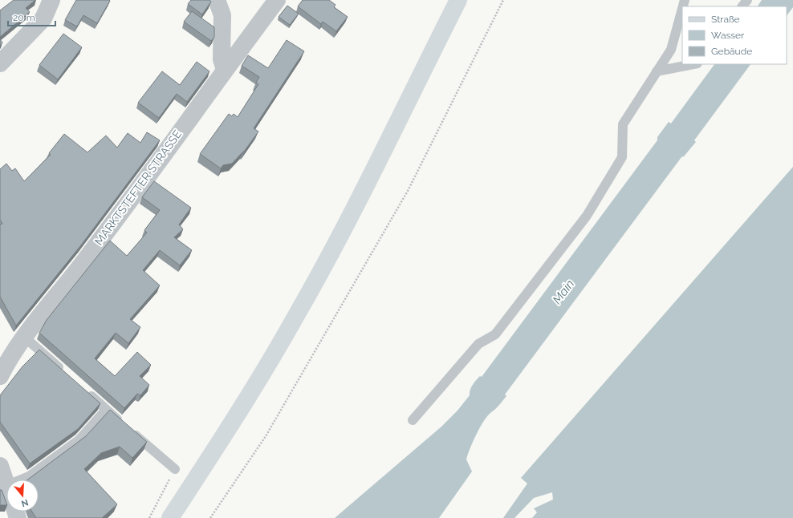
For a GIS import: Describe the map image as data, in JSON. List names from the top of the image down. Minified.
{"streets":{"street":["MARKTSTEFTER STRASSE"]},"water":["Main"],"legend":["Straße","Wasser","Gebäude"],"scale_bar":"20 m","north":"bottom"}
